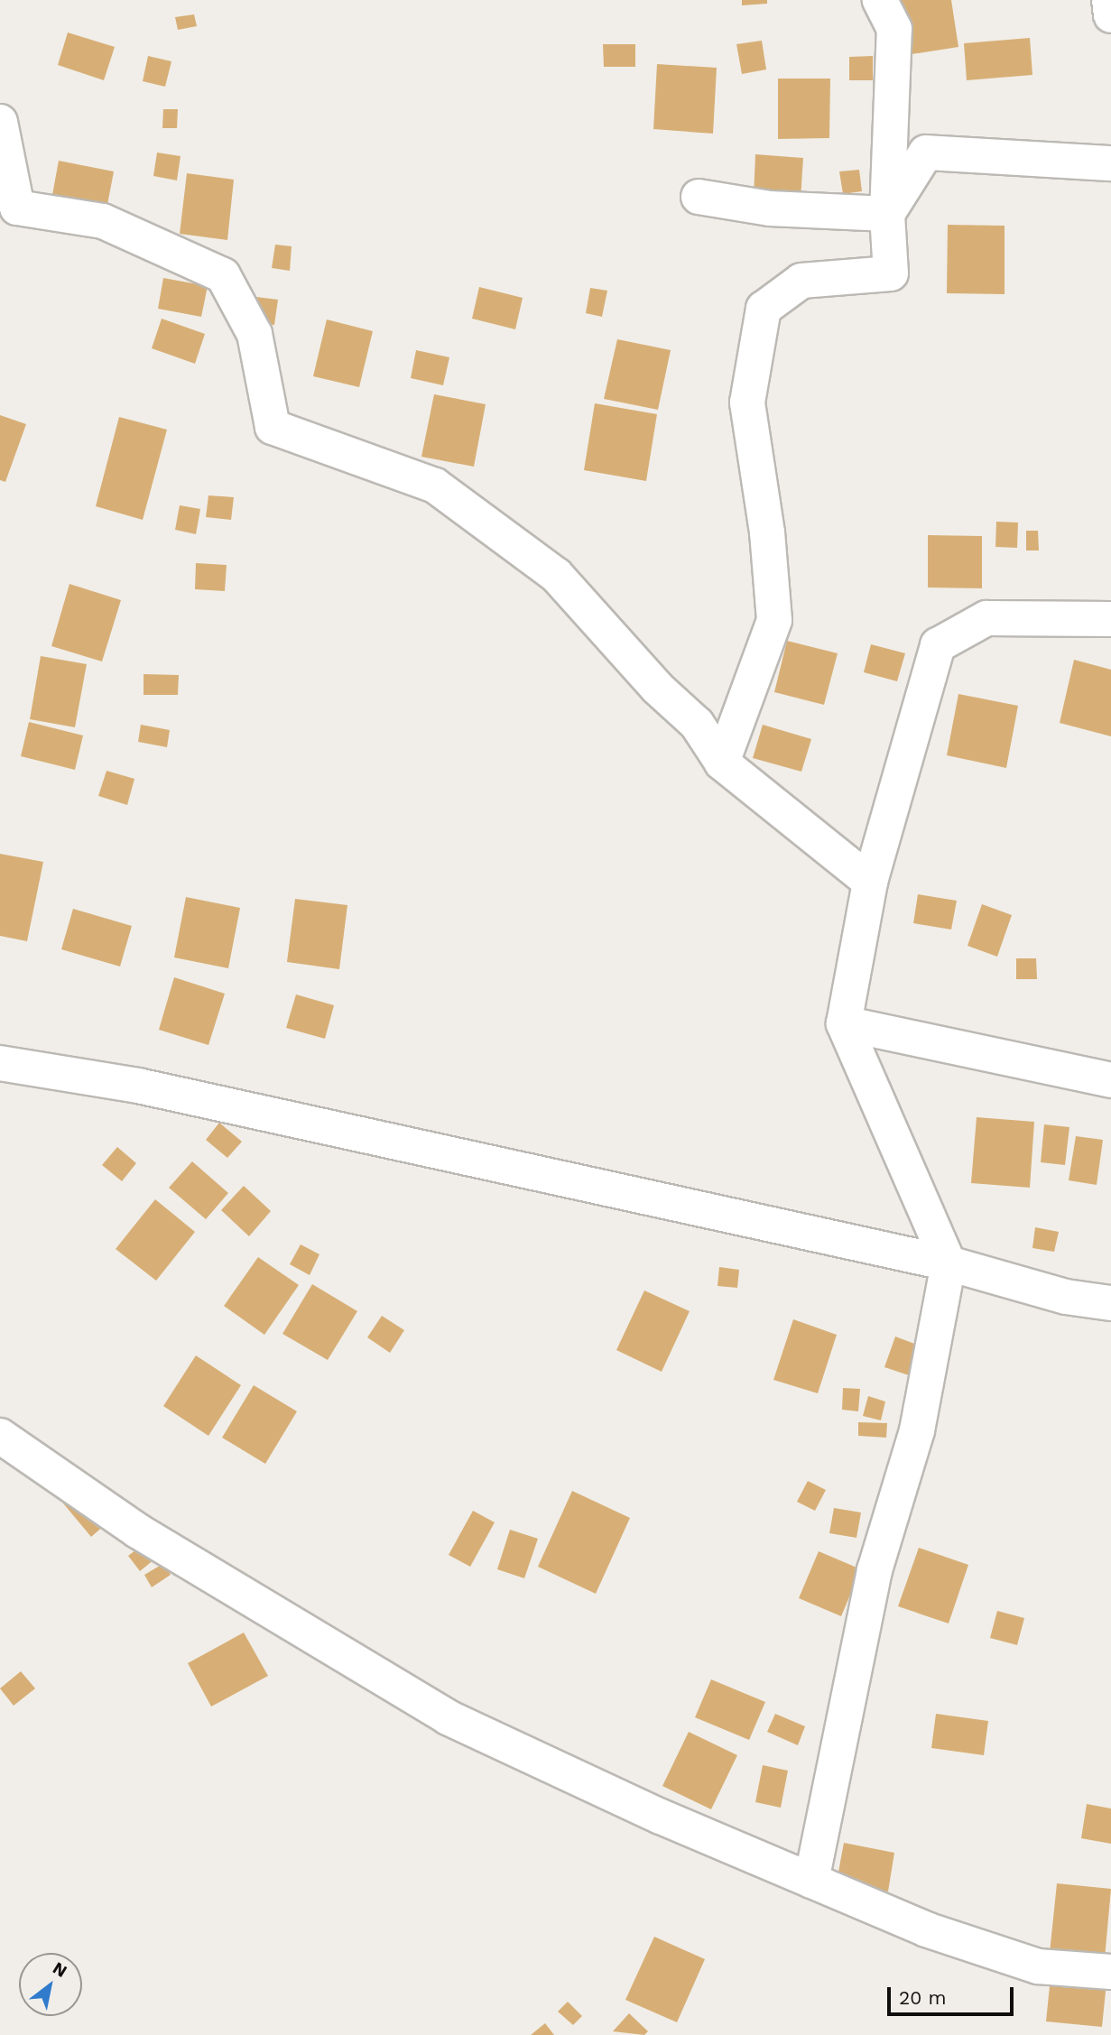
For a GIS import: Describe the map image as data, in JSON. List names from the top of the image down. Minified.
{"scale_bar":"20 m","north":"top right"}
